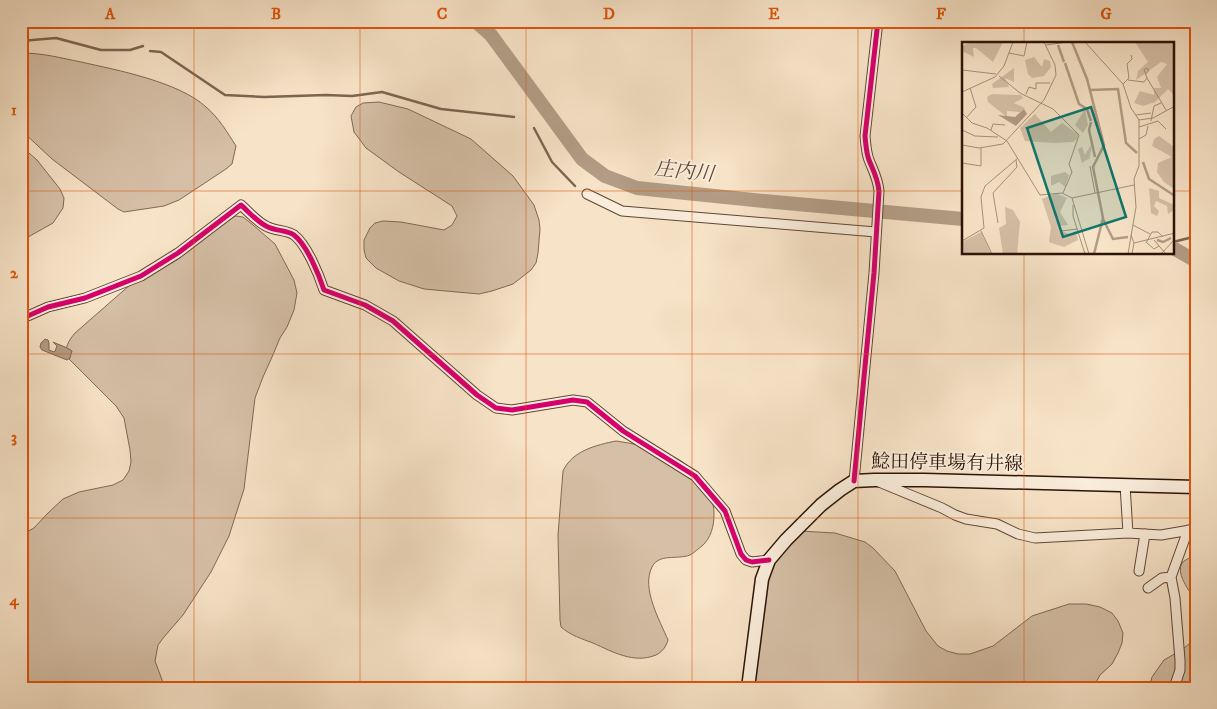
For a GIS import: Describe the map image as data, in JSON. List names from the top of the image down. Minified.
{"streets":{"main road":["鯰田停車場有井線"]},"water":["庄内川"],"grid":{"columns":["A","B","C","D","E","F","G"],"rows":["1","2","3","4"]}}
